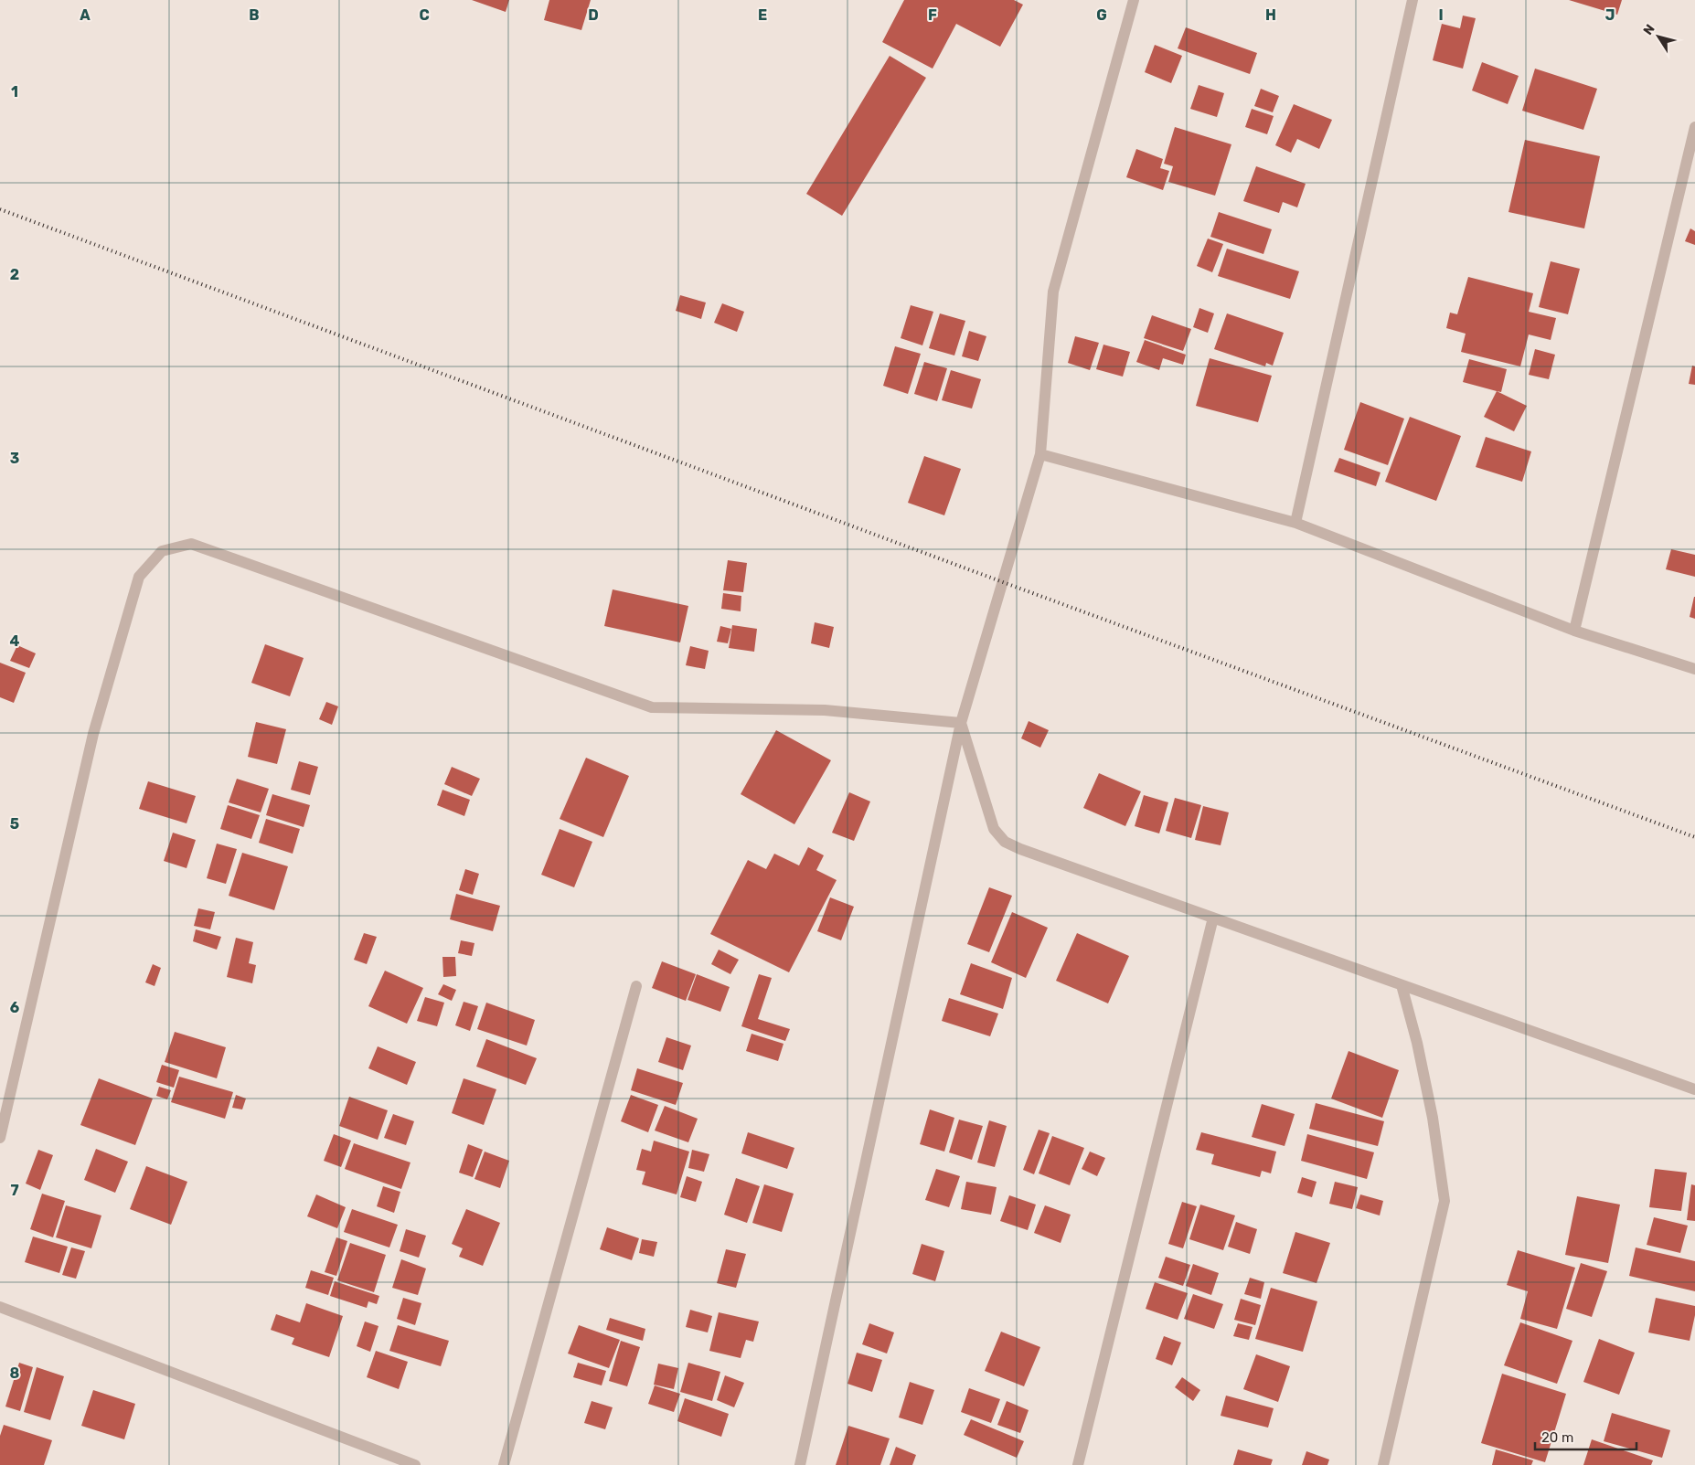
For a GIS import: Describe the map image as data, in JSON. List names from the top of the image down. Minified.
{"scale_bar":"20 m","north":"top left","grid":{"columns":["A","B","C","D","E","F","G","H","I","J"],"rows":["1","2","3","4","5","6","7","8"]}}
